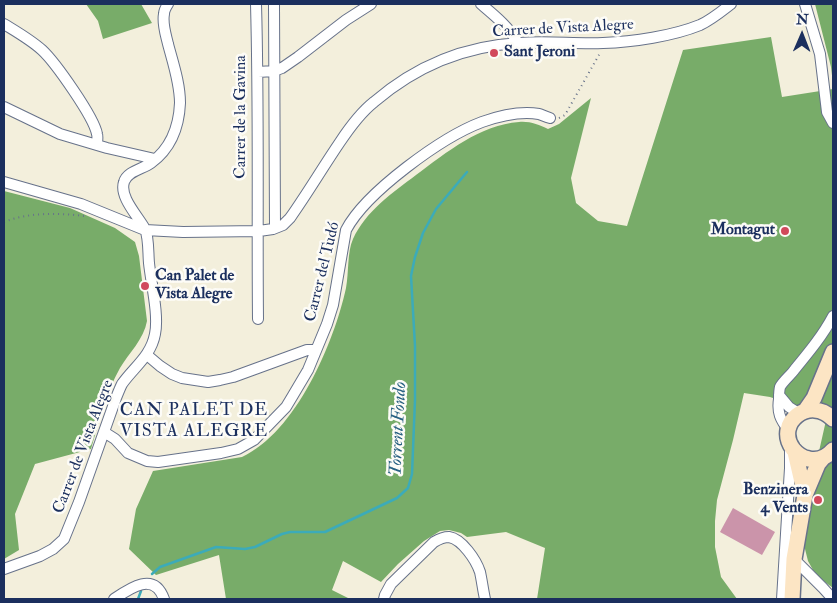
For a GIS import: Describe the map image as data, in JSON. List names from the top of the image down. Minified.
{"streets":{"street":["Carrer de Vista Alegre","Carrer de la Gavina","Carrer del Tudó"]},"crossings":[["Carrer de Vista Alegre","Carrer de la Gavina"],["Carrer de Vista Alegre","Carrer del Tudó"]],"districts":["CAN PALET DE VISTA ALEGRE"],"water":["Torrent Fondo"],"places":["Sant Jeroni","Montagut","Can Palet de Vista Alegre","Benzinera 4 Vents"],"north":"top"}
